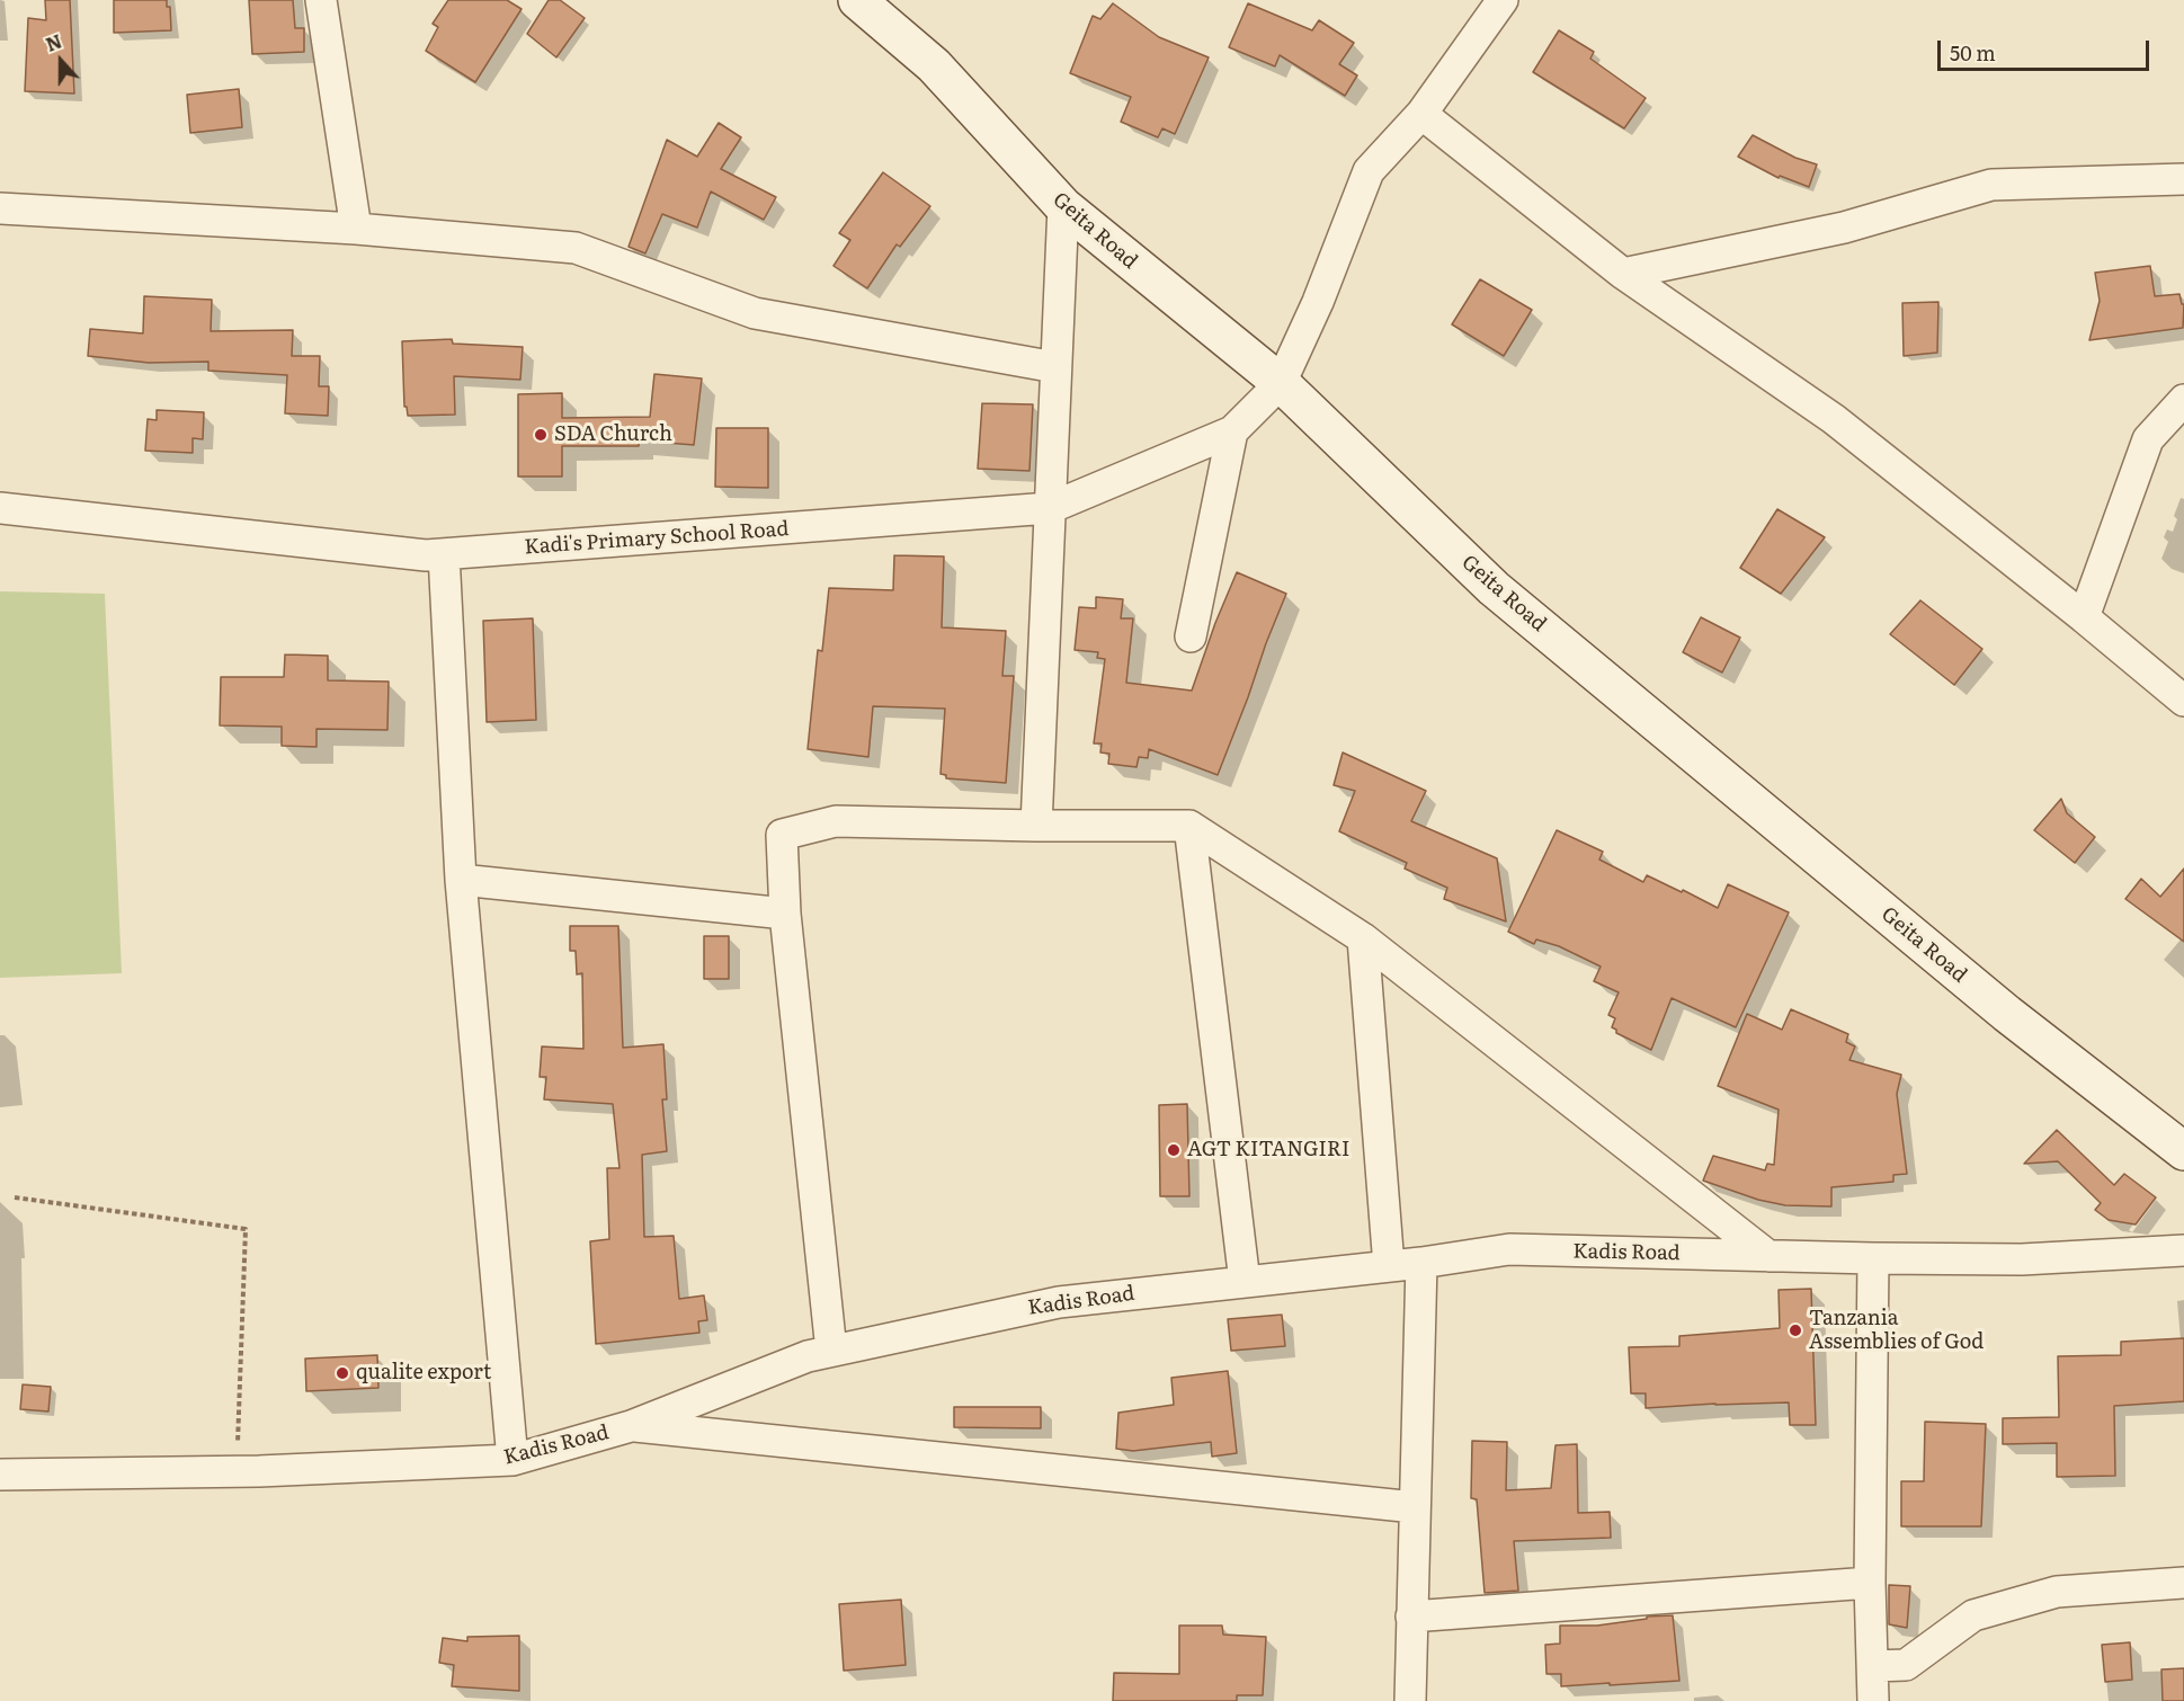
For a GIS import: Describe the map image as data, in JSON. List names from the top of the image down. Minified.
{"streets":{"main road":["Geita Road"],"street":["Kadi's Primary School Road","Kadis Road"]},"crossings":[["Geita Road","Kadi's Primary School Road"]],"places":["SDA Church","AGT KITANGIRI","Tanzania Assemblies of God","qualite export"],"scale_bar":"50 m","north":"top"}
